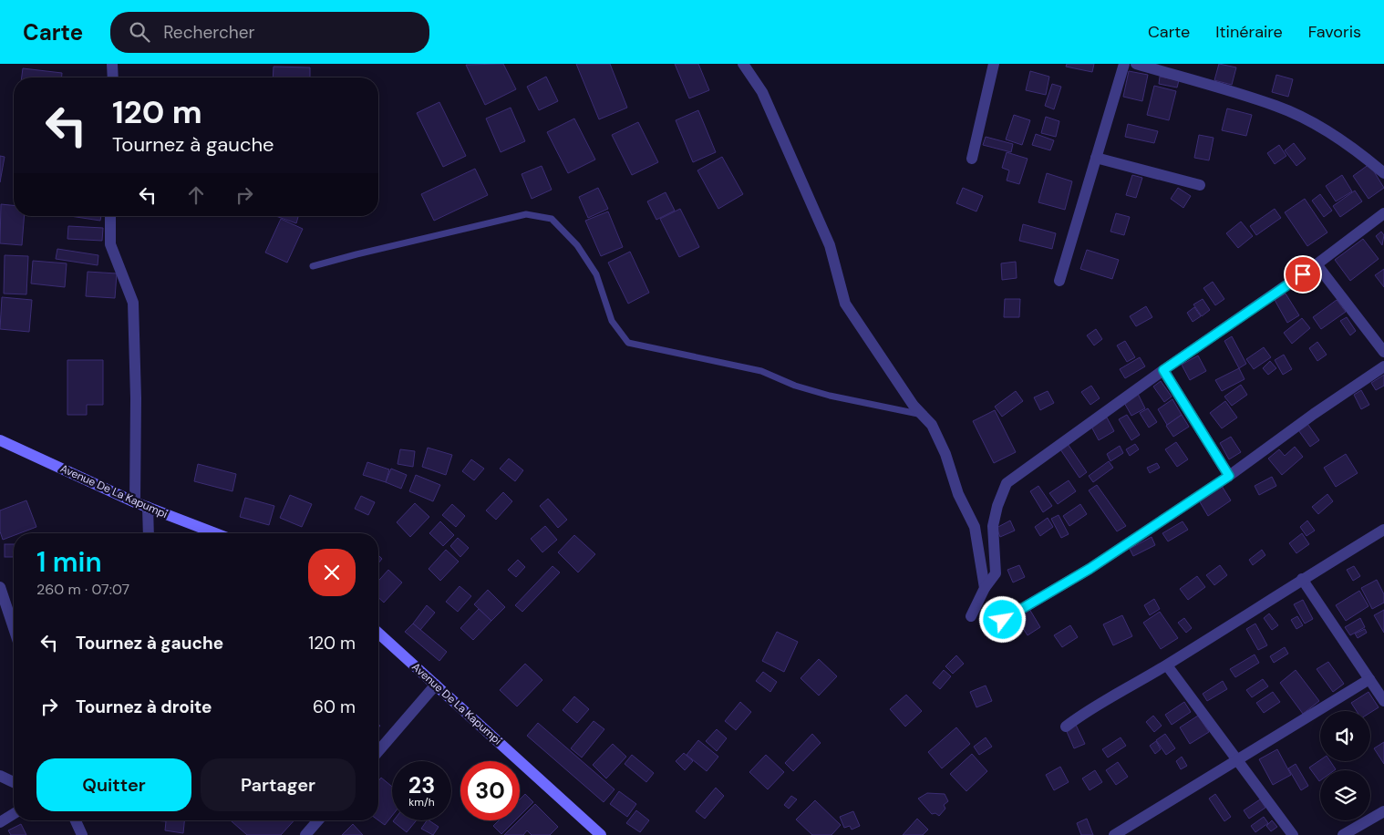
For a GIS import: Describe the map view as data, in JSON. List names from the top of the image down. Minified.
{"streets":{"main road":["Avenue De La Kapumpi"]},"page":{"header":"Carte","search":"Rechercher","nav":["Carte","Itinéraire","Favoris"],"turn":["120 m","Tournez à gauche"],"heading":["1 min","260 m · 07:07"],"list":[{"name":"Tournez à gauche","value":"120 m"},{"name":"Tournez à droite","value":"60 m"}],"buttons":["Quitter","Partager"],"speed":"23 km/h","limit":"30"}}
